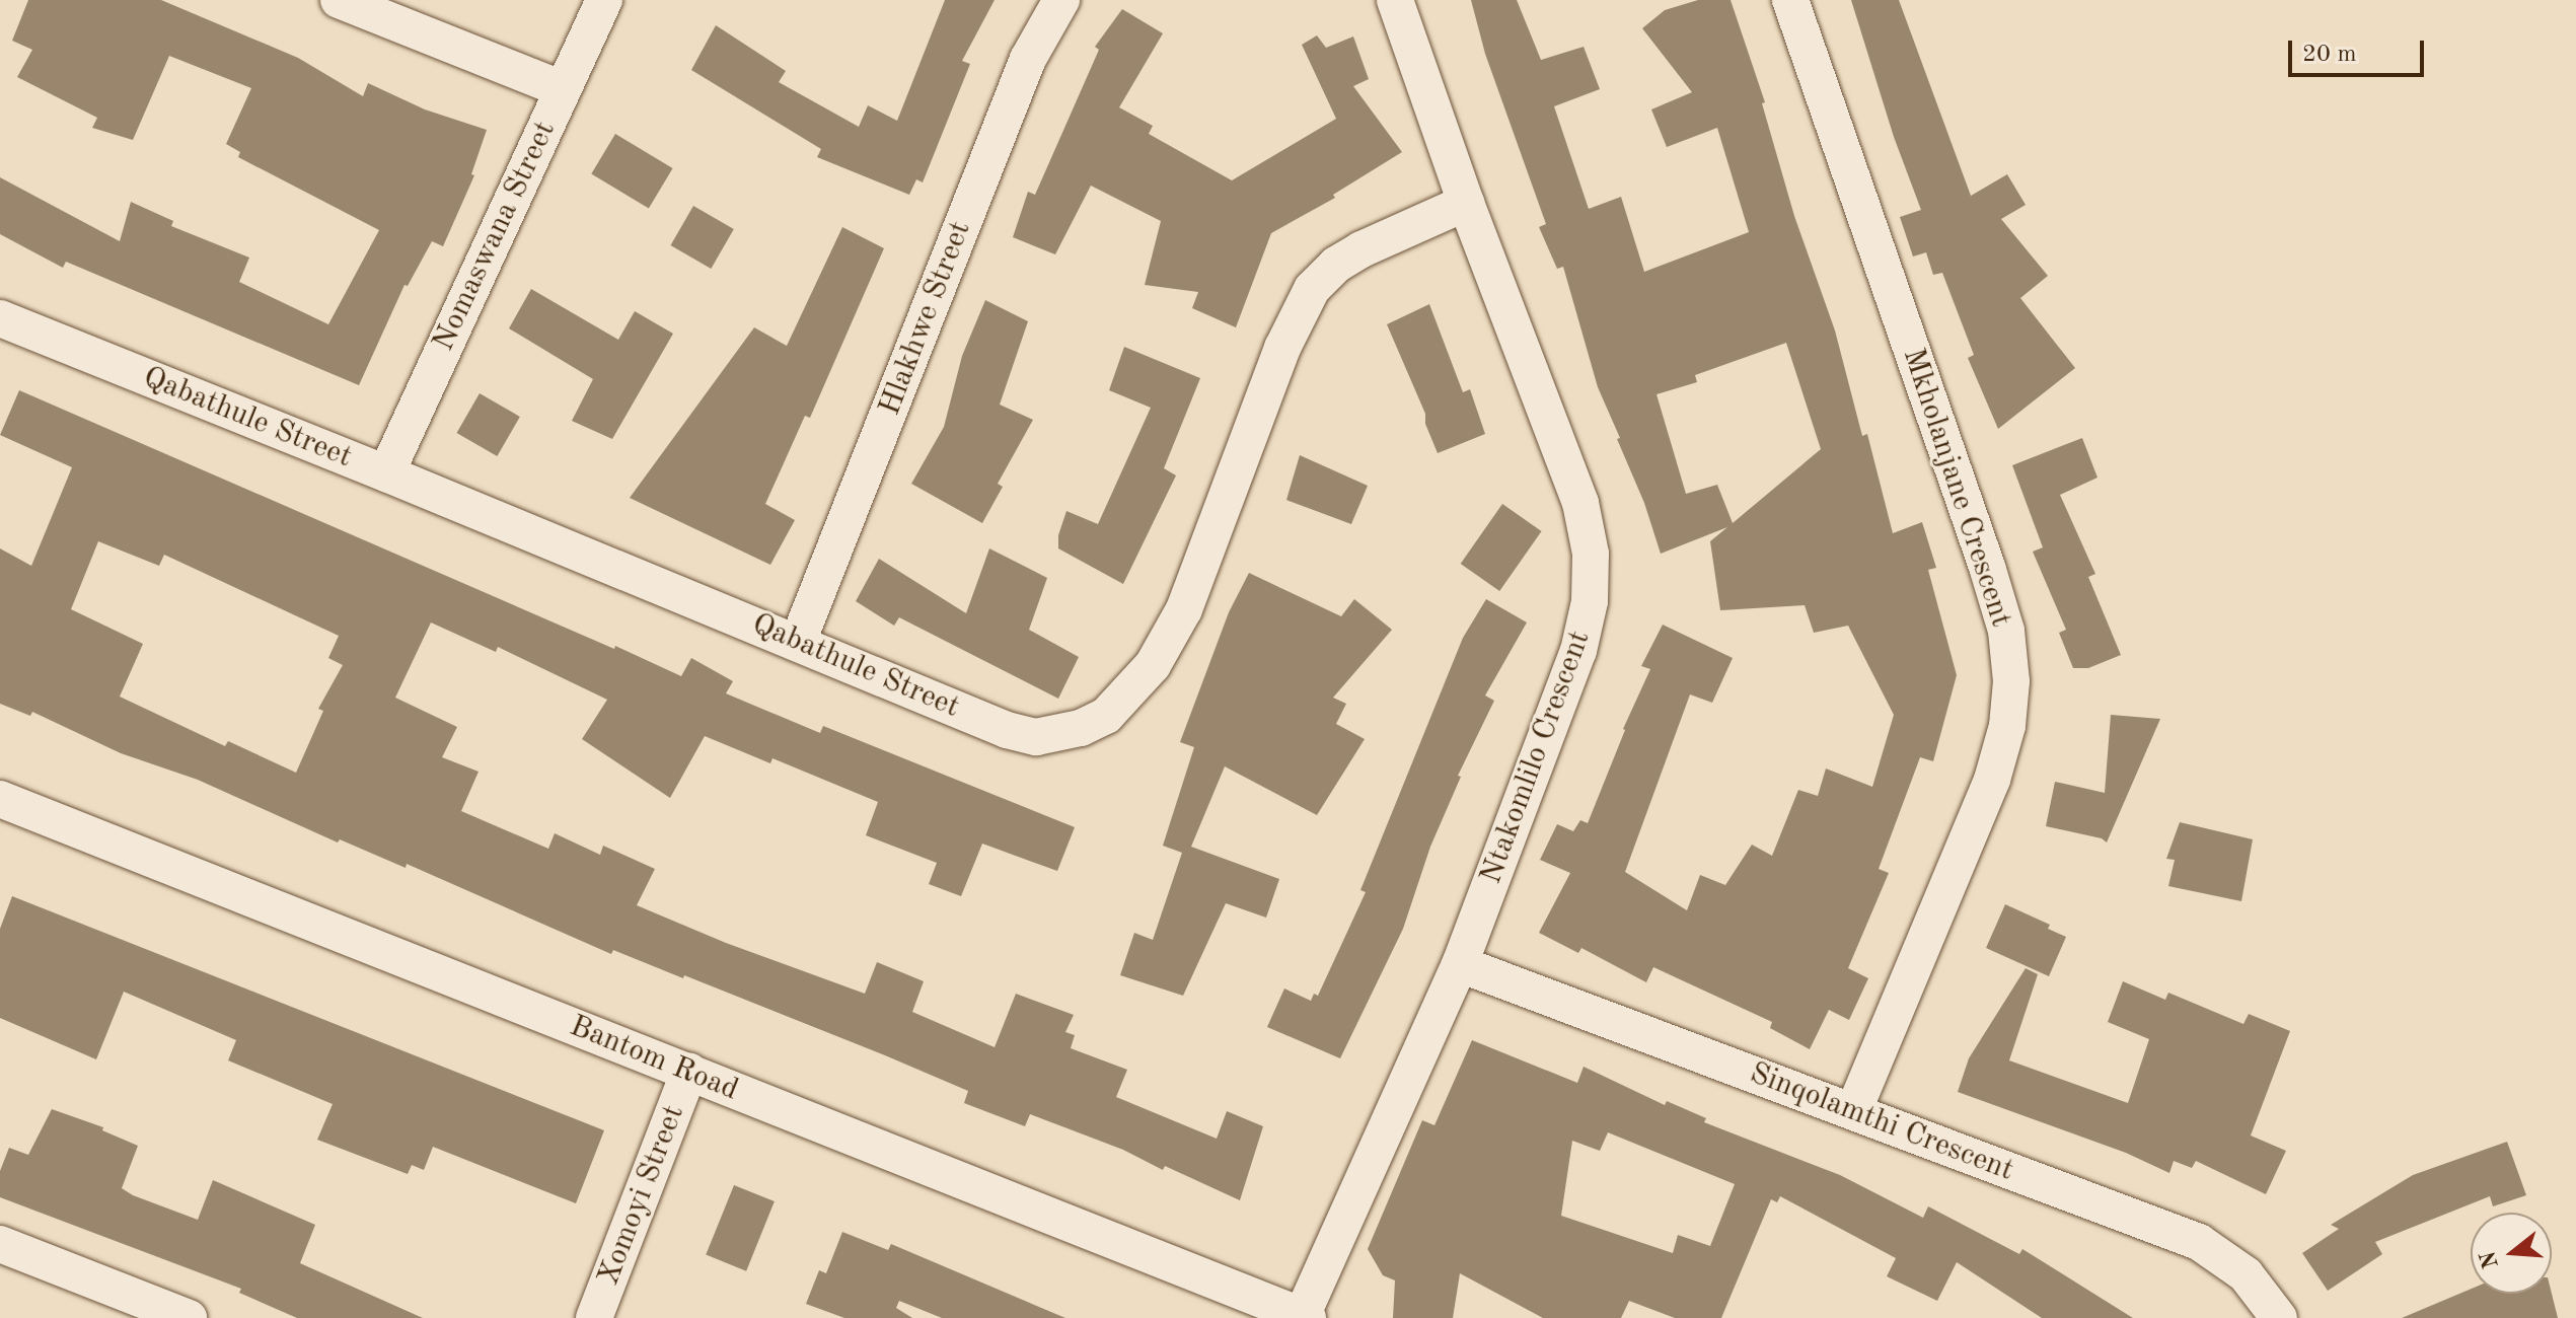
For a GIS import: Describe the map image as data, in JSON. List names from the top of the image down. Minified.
{"streets":{"street":["Nomaswana Street","Hlakhwe Street","Qabathule Street","Mkholanjane Crescent","Ntakomlilo Crescent","Bantom Road","Sinqolamthi Crescent","Xomoyi Street"]},"crossings":[["Nomaswana Street","Qabathule Street"],["Hlakhwe Street","Qabathule Street"],["Qabathule Street","Ntakomlilo Crescent"],["Mkholanjane Crescent","Sinqolamthi Crescent"],["Ntakomlilo Crescent","Bantom Road"],["Ntakomlilo Crescent","Sinqolamthi Crescent"],["Bantom Road","Xomoyi Street"]],"scale_bar":"20 m","north":"left"}
